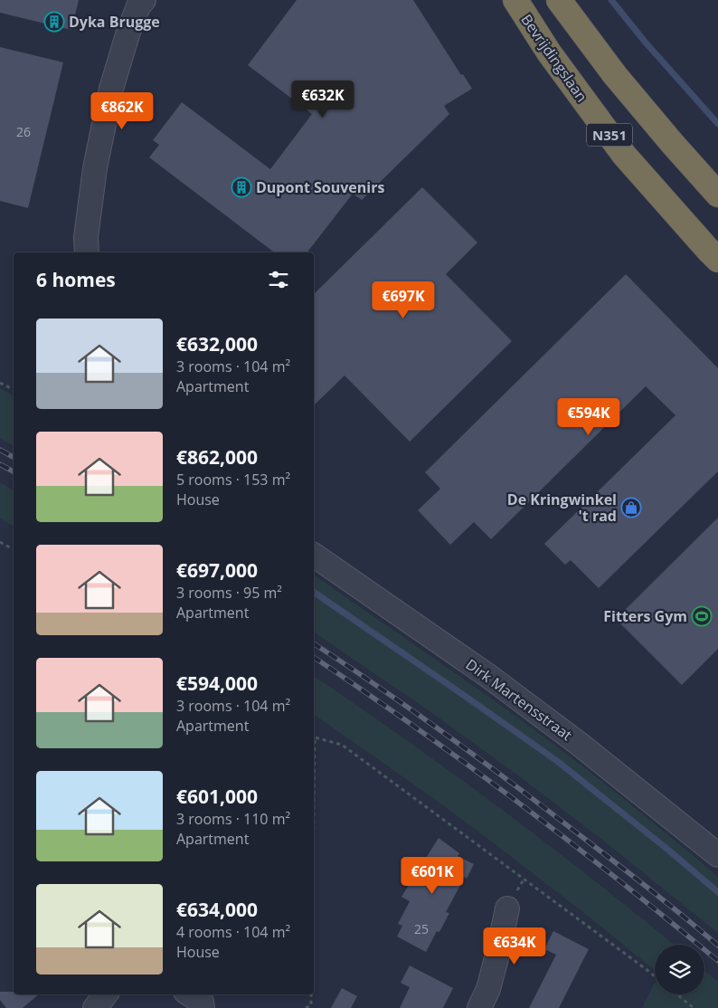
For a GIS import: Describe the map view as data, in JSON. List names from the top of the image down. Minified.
{"streets":{"highway":["Bevrijdingslaan","N351"],"street":["Dirk Martensstraat"]},"places":{"building":["Dyka Brugge","Dupont Souvenirs"],"shop":["De Kringwinkel 't rad"],"sports":["Fitters Gym"]},"house_numbers":["26","25"],"page":{"price":["€632K","€862K","€697K","€594K","€601K","€634K"],"heading":"6 homes","list":[{"name":"€632,000","note":"3 rooms · 104 m² · Apartment"},{"name":"€862,000","note":"5 rooms · 153 m² · House"},{"name":"€697,000","note":"3 rooms · 95 m² · Apartment"},{"name":"€594,000","note":"3 rooms · 104 m² · Apartment"},{"name":"€601,000","note":"3 rooms · 110 m² · Apartment"},{"name":"€634,000","note":"4 rooms · 104 m² · House"}]}}
